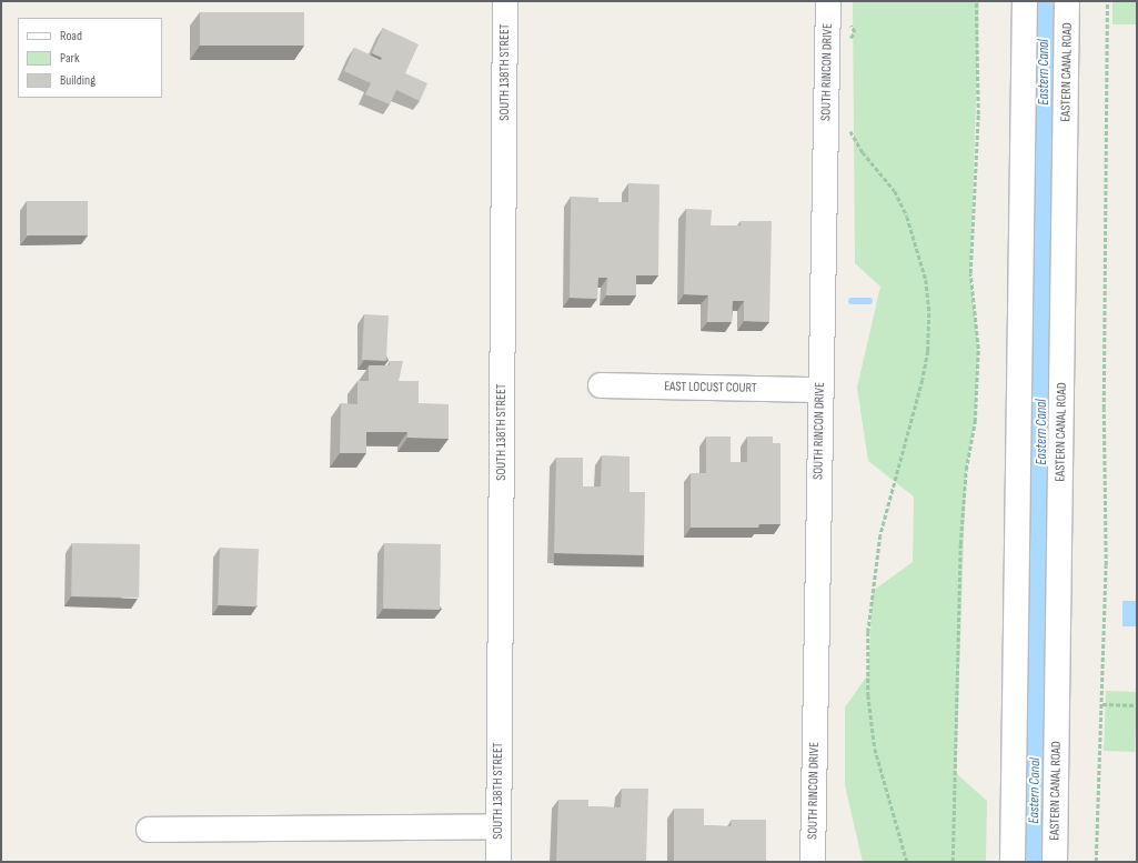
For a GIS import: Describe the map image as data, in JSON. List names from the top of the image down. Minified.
{"streets":{"street":["SOUTH 138TH STREET","SOUTH RINCON DRIVE","EASTERN CANAL ROAD","EAST LOCUST COURT"]},"crossings":[["SOUTH RINCON DRIVE","EAST LOCUST COURT"]],"water":["Eastern Canal"],"legend":["Road","Park","Building"]}
